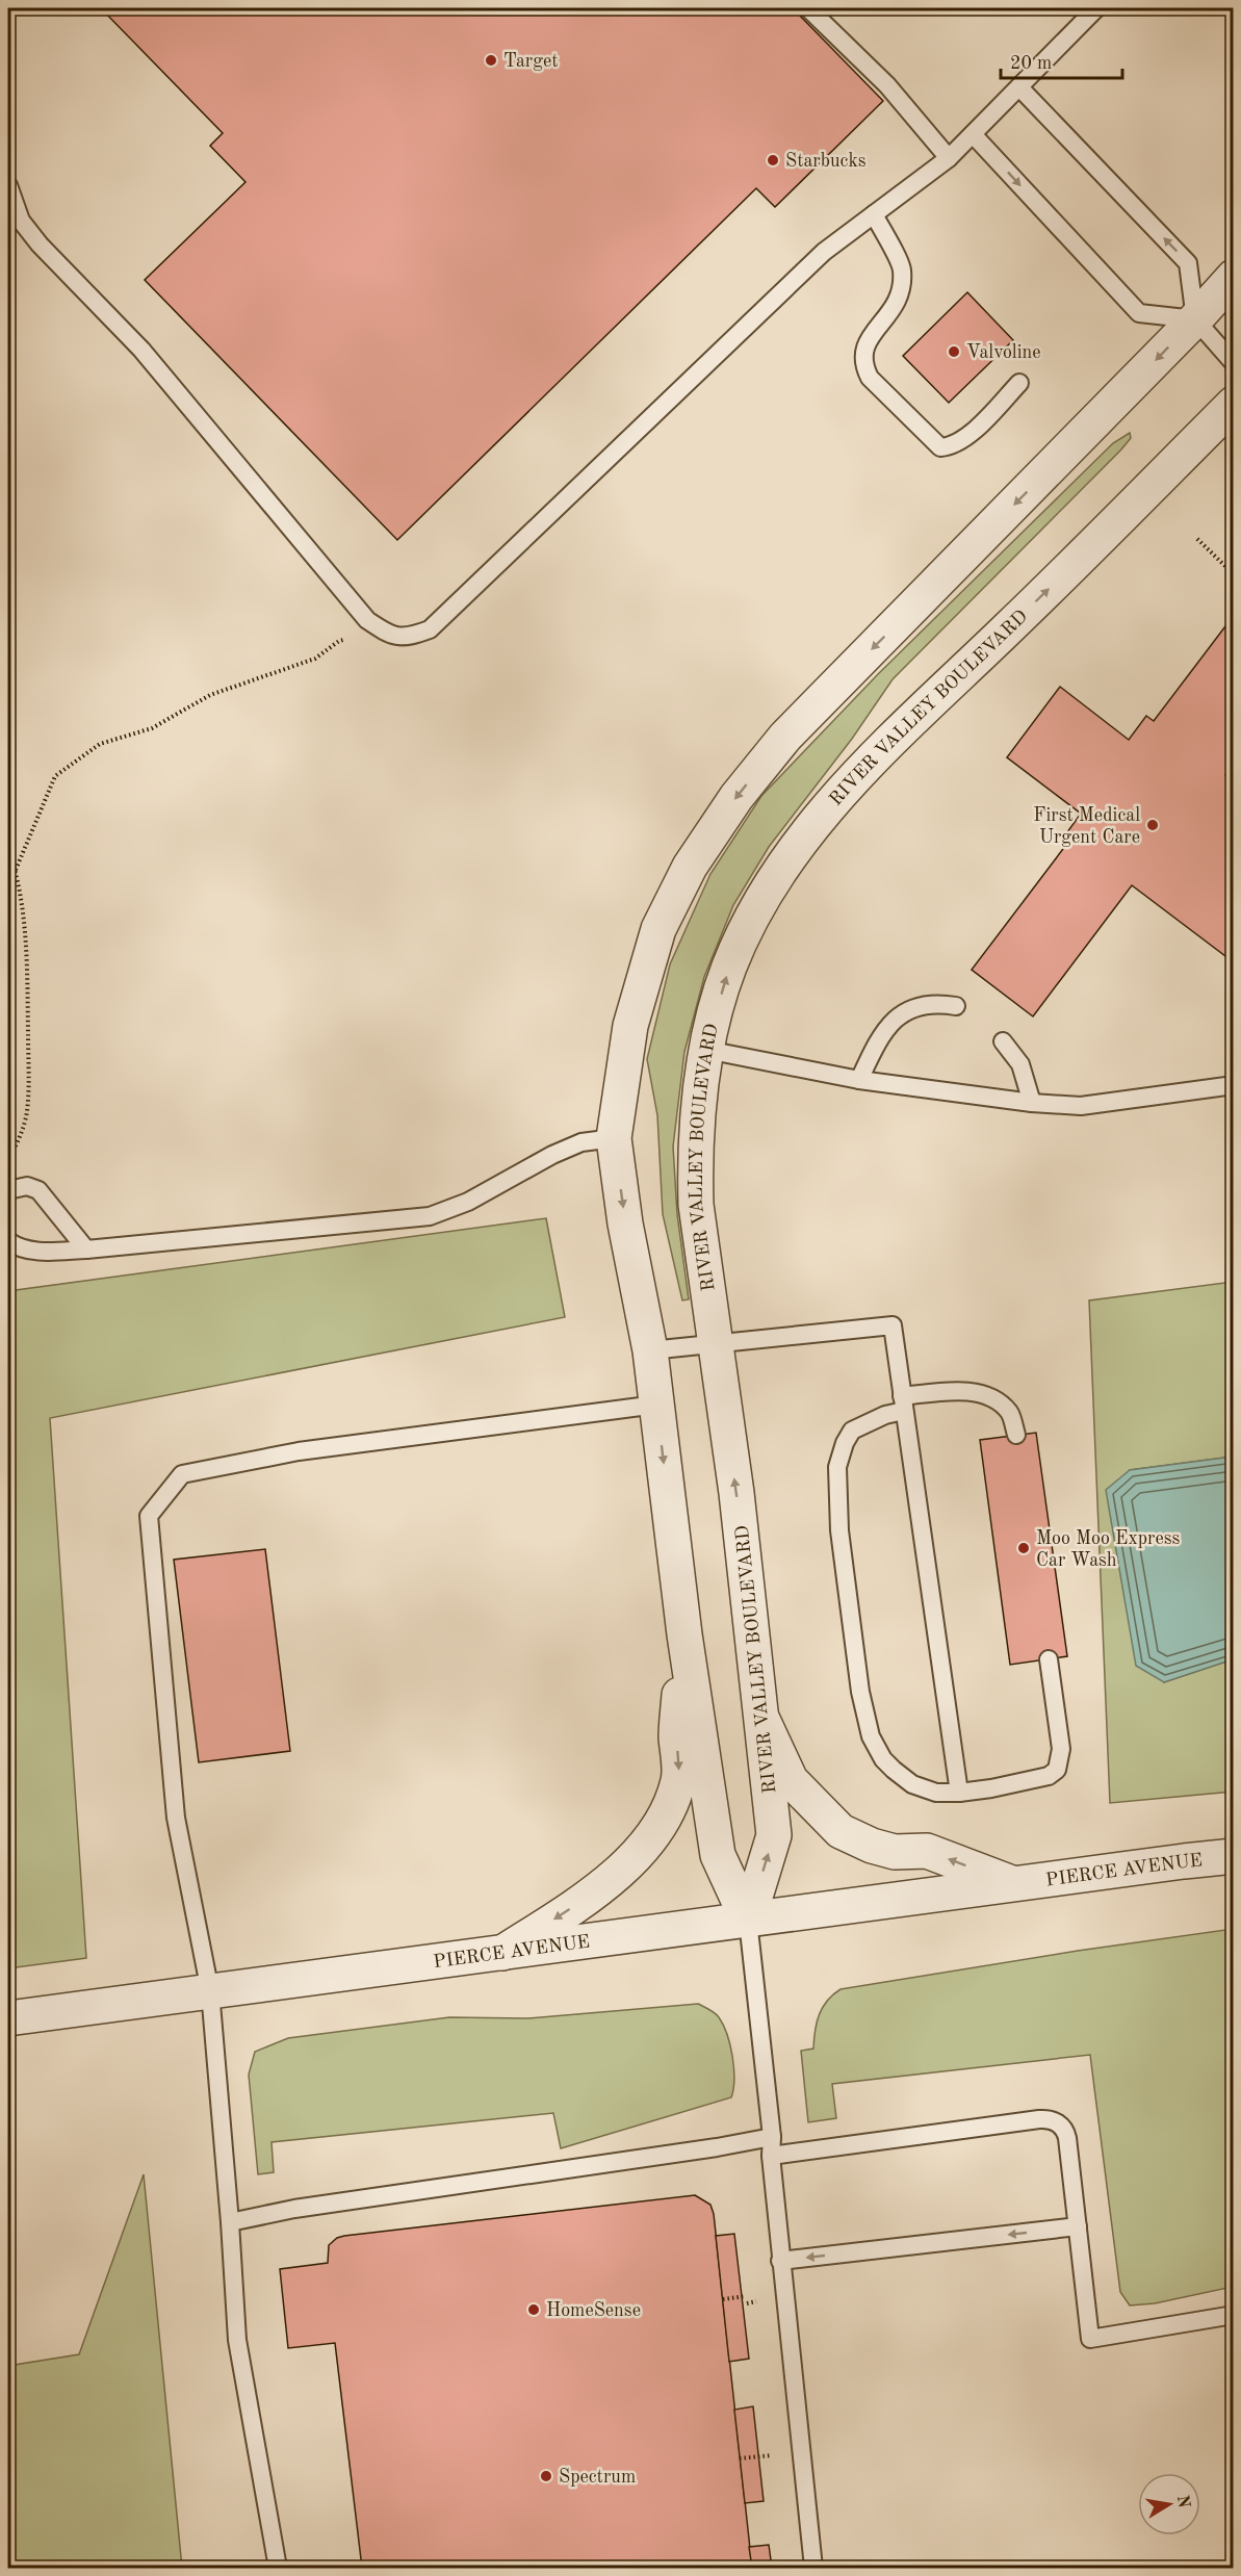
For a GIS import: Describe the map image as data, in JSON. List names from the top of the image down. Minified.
{"streets":{"street":["RIVER VALLEY BOULEVARD","PIERCE AVENUE"]},"crossings":[["RIVER VALLEY BOULEVARD","PIERCE AVENUE"]],"places":["Target","Starbucks","Valvoline","First Medical Urgent Care","Moo Moo Express Car Wash","HomeSense","Spectrum"],"scale_bar":"20 m","north":"right"}
